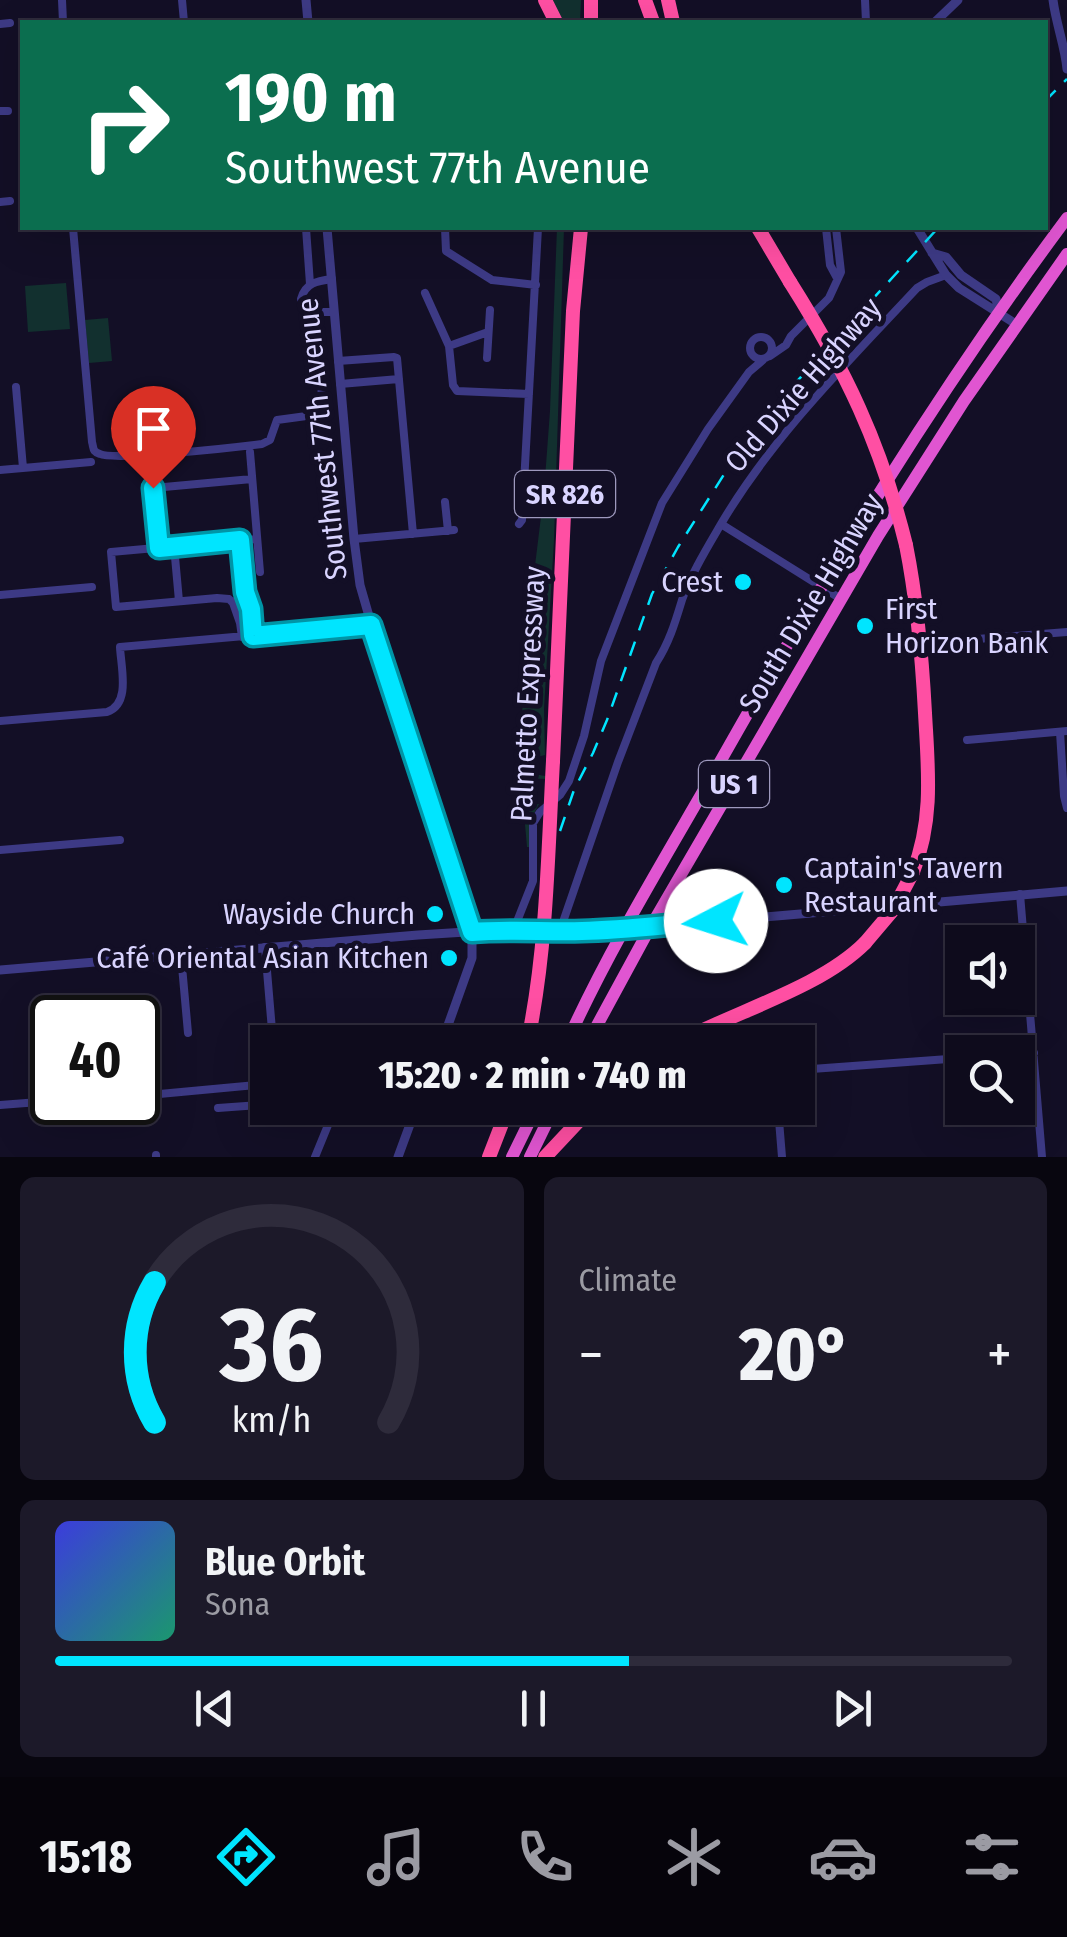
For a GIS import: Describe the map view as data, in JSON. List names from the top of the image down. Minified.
{"streets":{"highway":["SR 826","South Dixie Highway","Palmetto Expressway","US 1"],"street":["Old Dixie Highway","Southwest 77th Avenue"]},"crossings":[["South Dixie Highway","US 1"]],"places":["Crest","First Horizon Bank","Captain's Tavern Restaurant","Wayside Church","Café Oriental Asian Kitchen"],"page":{"turn":["190 m","Southwest 77th Avenue"],"limit":"40","trip":"15:20 · 2 min · 740 m","tile":"Climate","heat":["−","20°","+"],"song":["Blue Orbit","Sona"],"tabs":"15:18","gauge":["36","km/h"]}}
